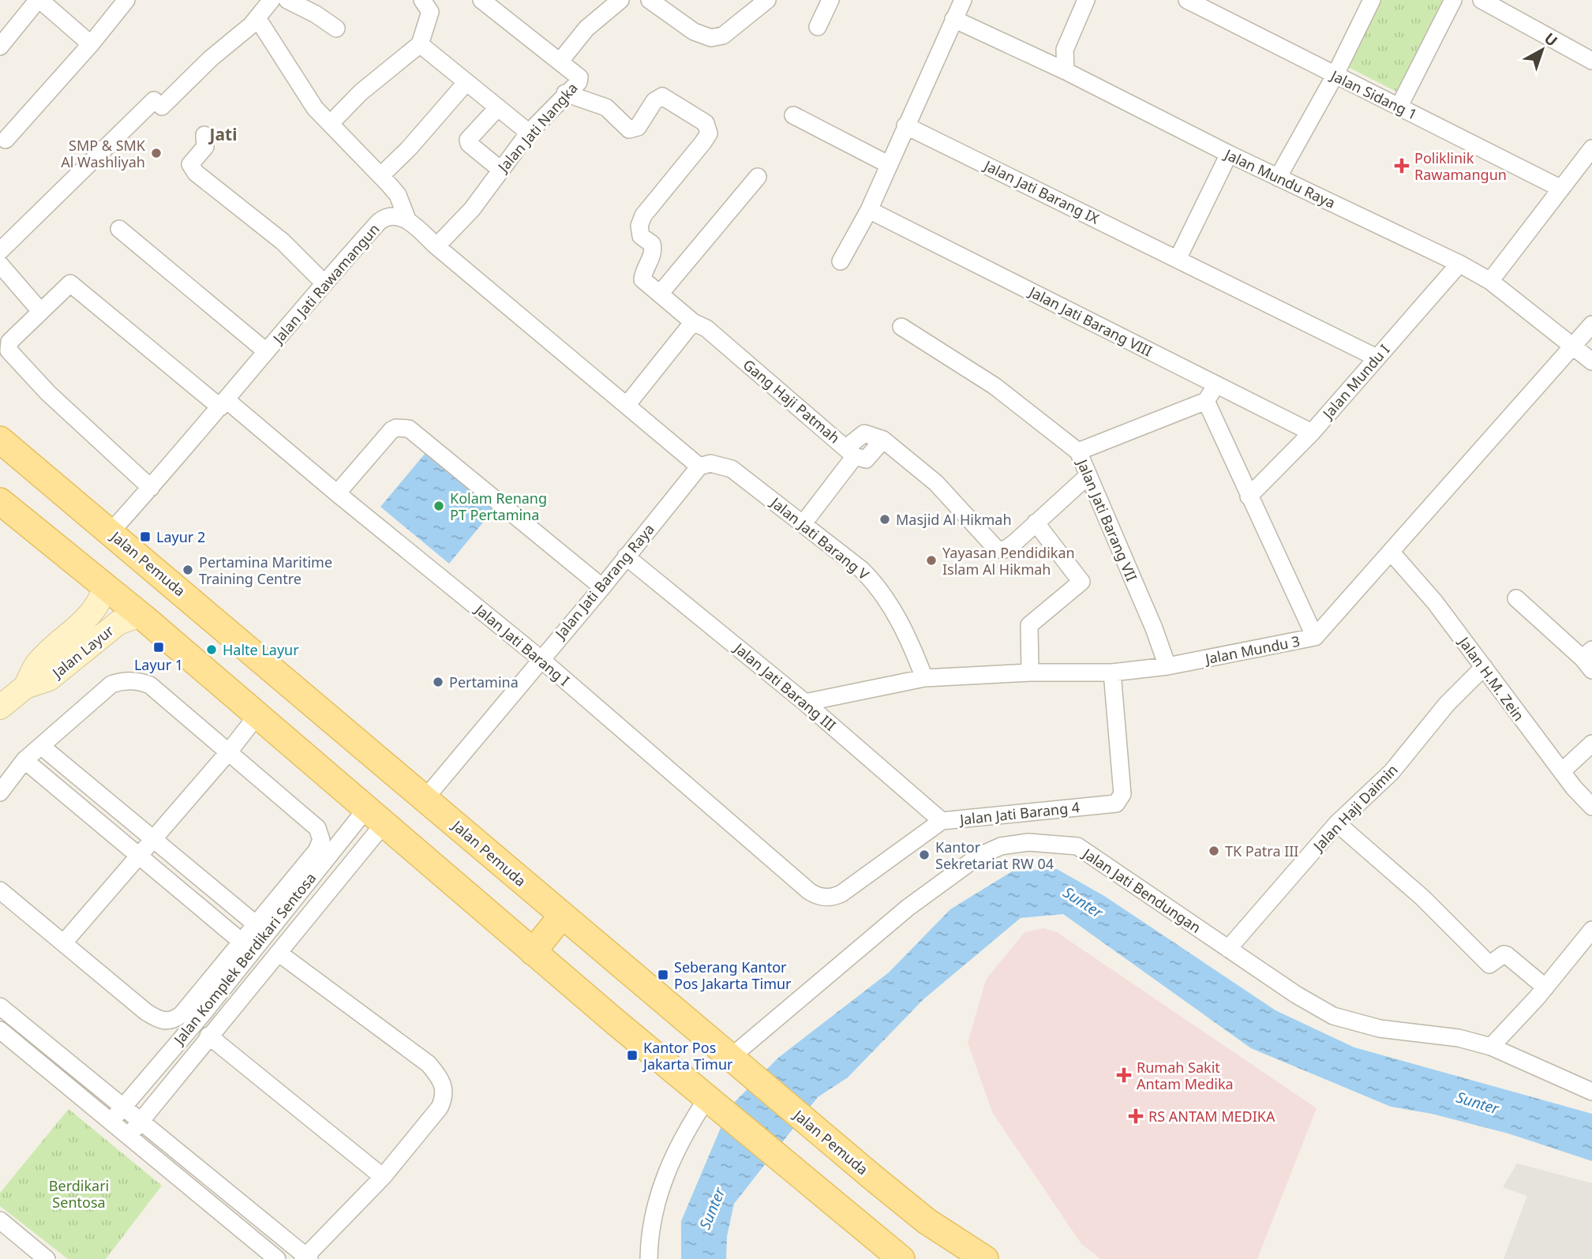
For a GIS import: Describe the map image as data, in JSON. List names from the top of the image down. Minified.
{"streets":{"main road":["Jalan Pemuda"],"street":["Jalan Sidang 1","Jalan Jati Nangka","Jalan Mundu Raya","Jalan Jati Barang IX","Jalan Jati Rawamangun","Jalan Jati Barang VIII","Jalan Mundu I","Gang Haji Patmah","Jalan Jati Barang VII","Jalan Jati Barang V","Jalan Jati Barang Raya","Jalan Jati Barang I","Jalan Mundu 3","Jalan Layur","Jalan H.M. Zein","Jalan Jati Barang III","Jalan Haji Daimin","Jalan Jati Barang 4","Jalan Jati Bendungan","Jalan Komplek Berdikari Sentosa"]},"crossings":[["Jalan Jati Nangka","Gang Haji Patmah"],["Jalan Mundu Raya","Jalan Mundu I"],["Jalan Mundu Raya","Jalan Mundu 3"],["Jalan Jati Barang IX","Jalan Mundu I"],["Jalan Jati Rawamangun","Jalan Pemuda"],["Jalan Jati Rawamangun","Jalan Jati Barang I"],["Jalan Jati Barang VIII","Jalan Mundu I"],["Gang Haji Patmah","Jalan Jati Barang VII"],["Jalan Jati Barang VII","Jalan Mundu 3"],["Jalan Jati Barang V","Jalan Jati Barang Raya"],["Jalan Jati Barang V","Jalan Mundu 3"],["Jalan Pemuda","Jalan Jati Barang Raya"],["Jalan Pemuda","Jalan Jati Bendungan"],["Jalan Jati Barang Raya","Jalan Jati Barang I"],["Jalan Jati Barang Raya","Jalan Jati Barang III"],["Jalan Jati Barang I","Jalan Jati Barang 4"],["Jalan Mundu 3","Jalan H.M. Zein"],["Jalan Mundu 3","Jalan Jati Barang III"],["Jalan Mundu 3","Jalan Jati Barang 4"],["Jalan H.M. Zein","Jalan Haji Daimin"],["Jalan Jati Barang III","Jalan Jati Barang 4"],["Jalan Haji Daimin","Jalan Jati Bendungan"]],"districts":["Jati"],"water":["Sunter"],"parks":["Berdikari Sentosa"],"places":{"other":["SMP & SMK Al Washliyah","Kolam Renang PT Pertamina","Masjid Al Hikmah","Yayasan Pendidikan Islam Al Hikmah","Pertamina Maritime Training Centre","Halte Layur","Pertamina","TK Patra III","Kantor Sekretariat RW 04"],"health":["Poliklinik Rawamangun","Rumah Sakit Antam Medika","RS ANTAM MEDIKA"],"transit":["Layur 2","Layur 1","Seberang Kantor Pos Jakarta Timur","Kantor Pos Jakarta Timur"]},"north":"top right"}
